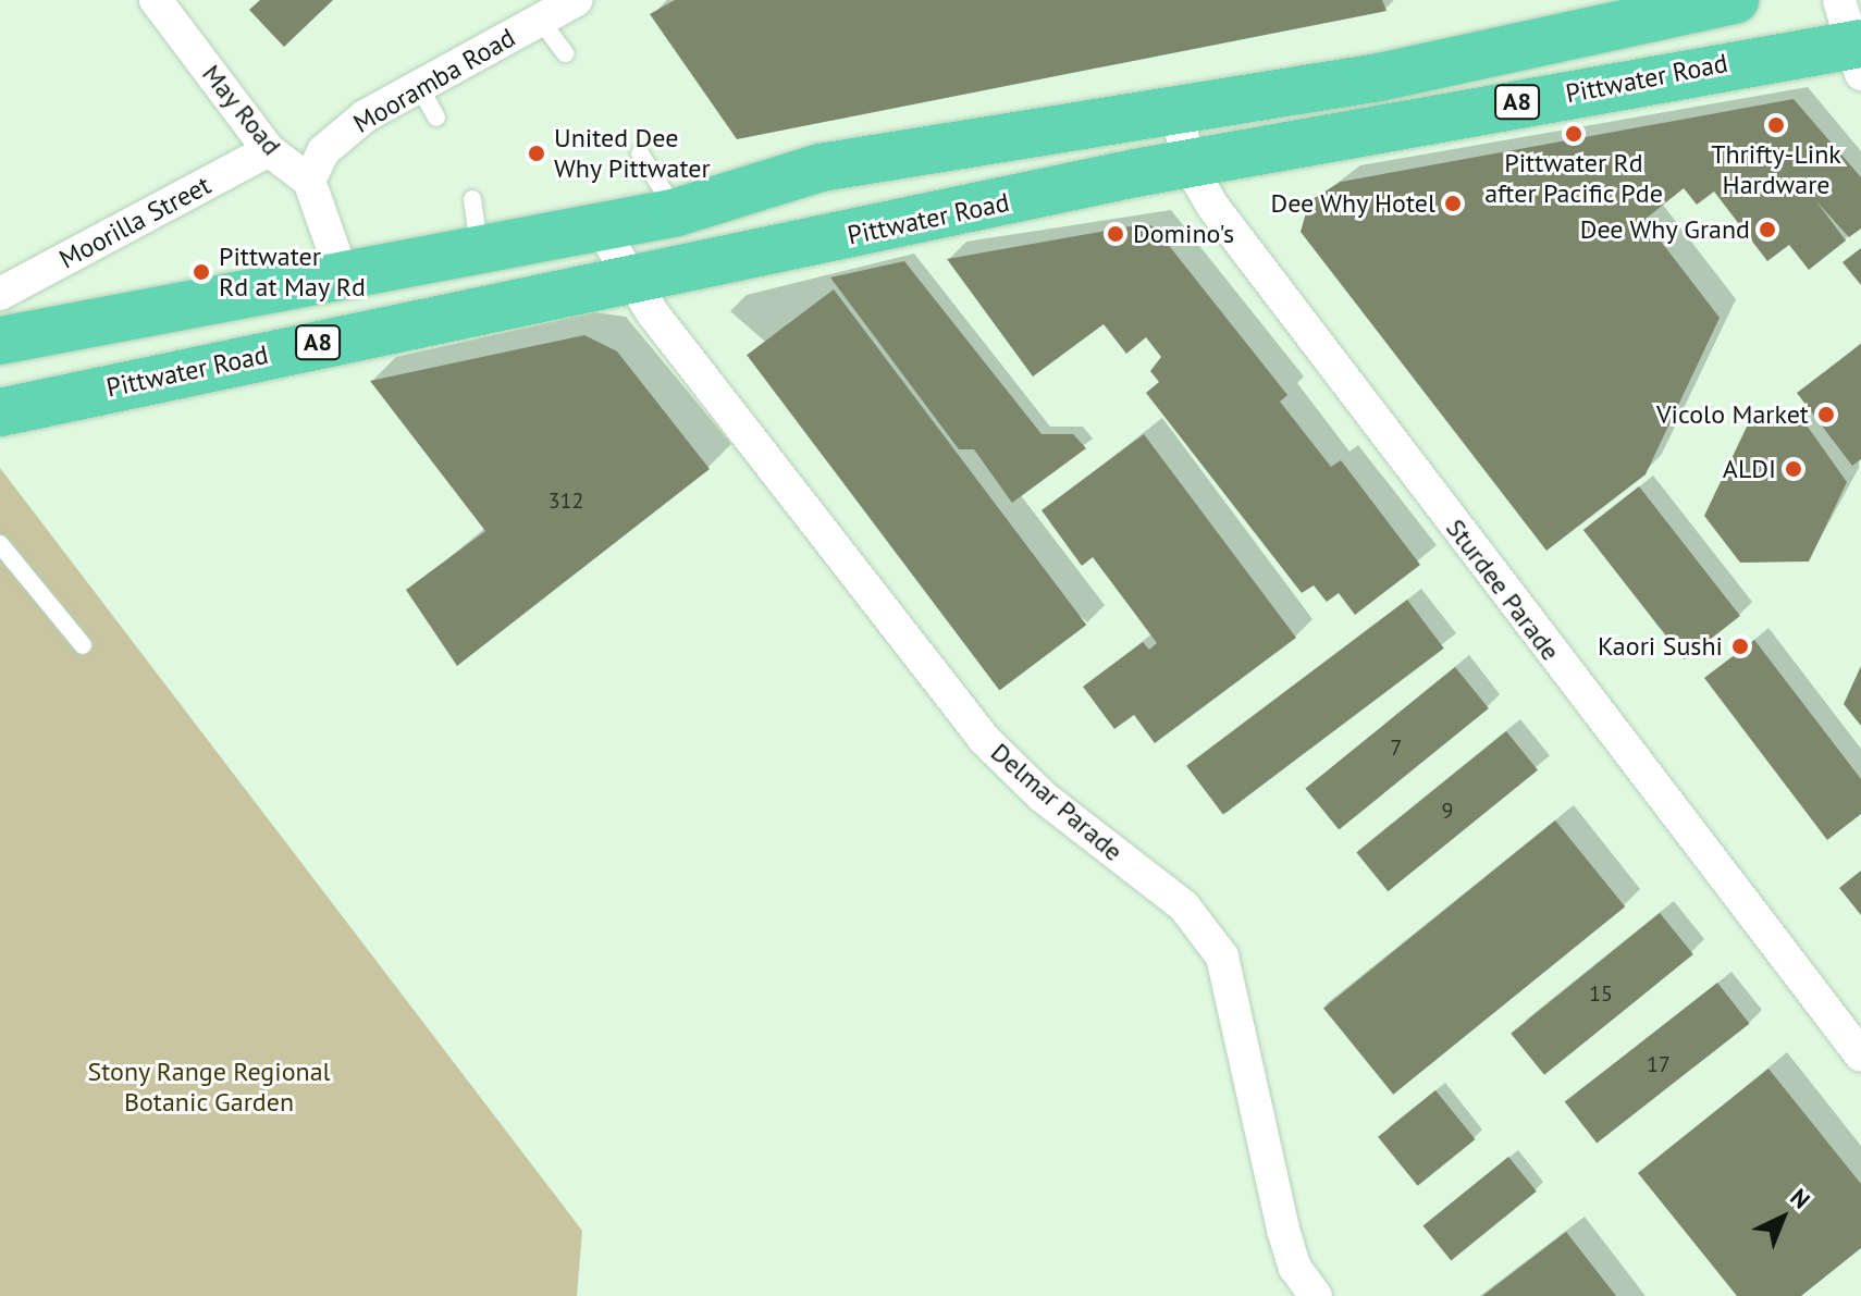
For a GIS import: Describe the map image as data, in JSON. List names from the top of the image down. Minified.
{"streets":{"highway":["Pittwater Road","A8"],"street":["Mooramba Road","May Road","Moorilla Street","Sturdee Parade","Delmar Parade"]},"crossings":[["Pittwater Road","Sturdee Parade"],["Pittwater Road","Delmar Parade"],["Mooramba Road","May Road"],["A8","Sturdee Parade"],["A8","Delmar Parade"],["May Road","Moorilla Street"]],"parks":["Stony Range Regional Botanic Garden"],"places":["Thrifty-Link Hardware","Pittwater Rd after Pacific Pde","United Dee Why Pittwater","Dee Why Hotel","Dee Why Grand","Domino's","Pittwater Rd at May Rd","Vicolo Market","ALDI","Kaori Sushi"],"house_numbers":["312","7","9","15","17"],"north":"top right"}
